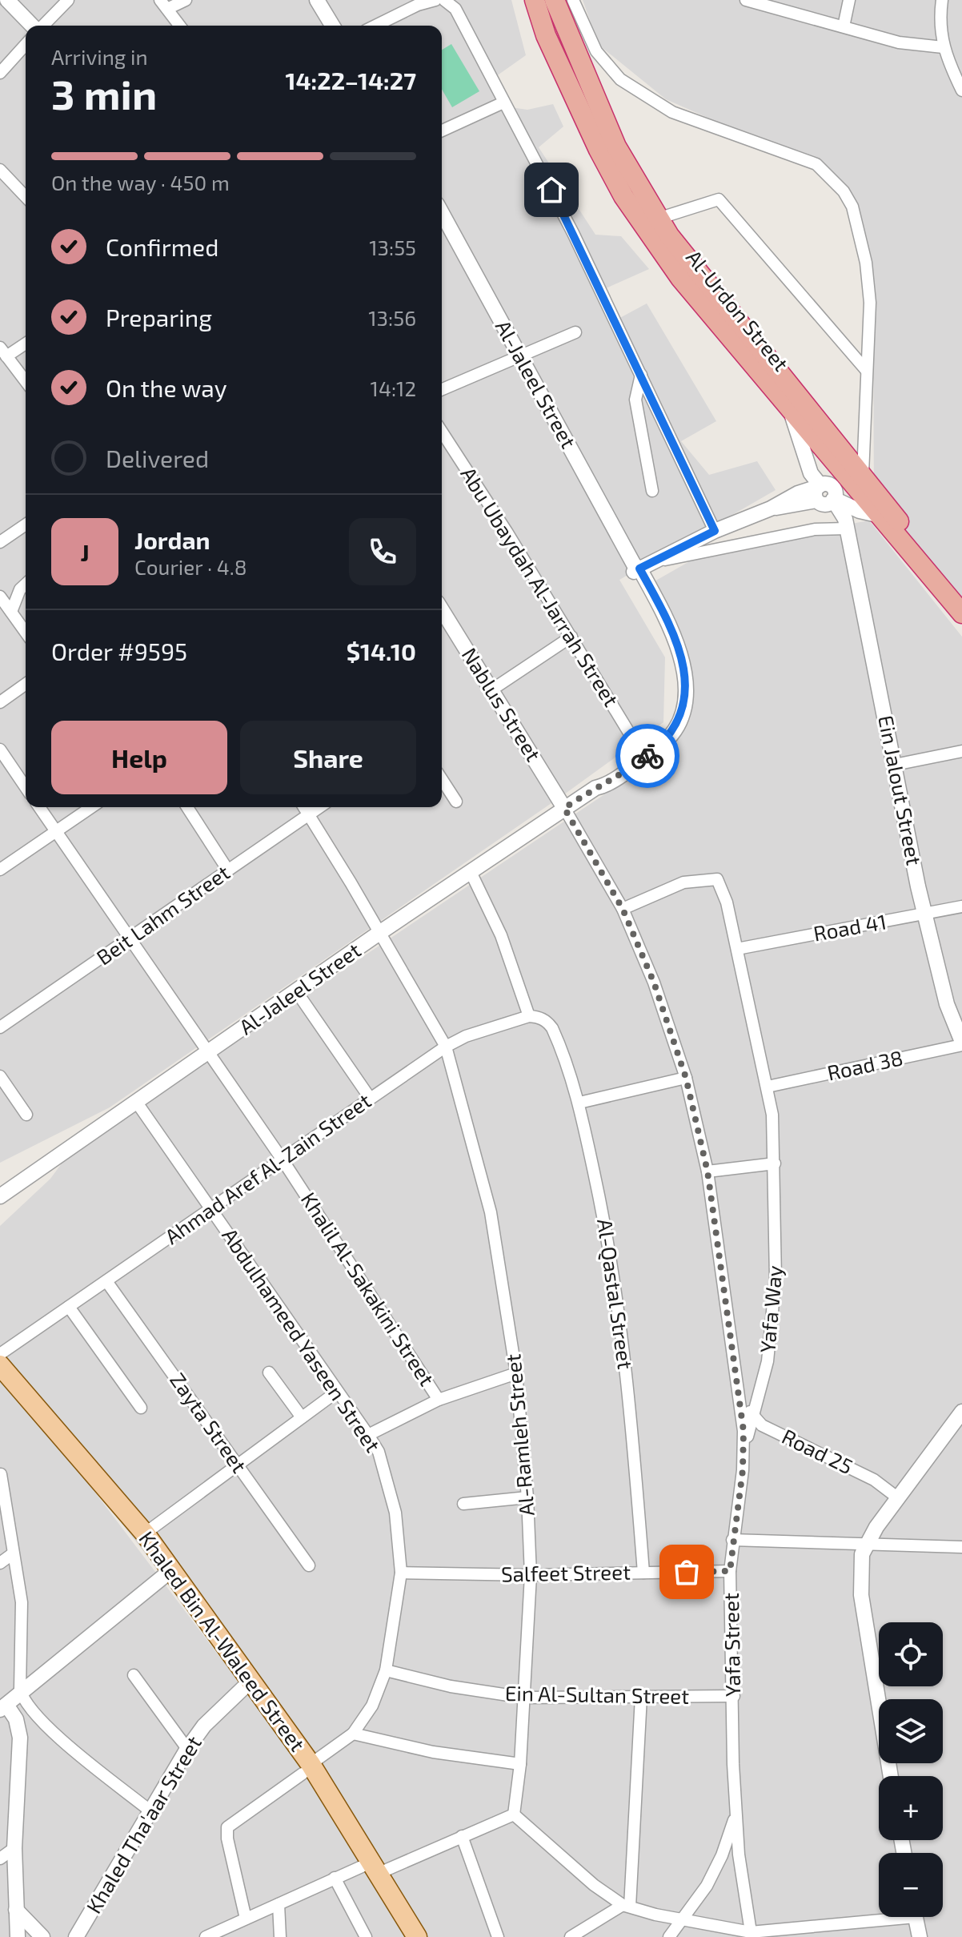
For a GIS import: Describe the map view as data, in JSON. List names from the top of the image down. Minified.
{"streets":{"highway":["Al-Urdon Street"],"main road":["Khaled Bin Al-Waleed Street"],"street":["Al-Jaleel Street","Abu Ubaydah Al-Jarrah Street","Nablus Street","Ein Jalout Street","Beit Lahm Street","Road 41","Road 38","Ahmad Aref Al-Zain Street","Khalil Al-Sakakini Street","Al-Qastal Street","Yafa Way","Abdulhameed Yaseen Street","Zayta Street","Al-Ramleh Street","Road 25","Salfeet Street","Yafa Street","Ein Al-Sultan Street","Khaled Tha'aar Street"]},"crossings":[["Al-Urdon Street","Ein Jalout Street"],["Al-Jaleel Street","Abu Ubaydah Al-Jarrah Street"],["Al-Jaleel Street","Nablus Street"],["Al-Jaleel Street","Khalil Al-Sakakini Street"],["Al-Jaleel Street","Abdulhameed Yaseen Street"],["Al-Jaleel Street","Al-Ramleh Street"],["Al-Jaleel Street","Yafa Street"],["Nablus Street","Yafa Street"],["Ein Jalout Street","Road 41"],["Ein Jalout Street","Road 38"],["Beit Lahm Street","Khalil Al-Sakakini Street"],["Beit Lahm Street","Al-Ramleh Street"],["Road 41","Yafa Way"],["Road 38","Yafa Way"],["Ahmad Aref Al-Zain Street","Khalil Al-Sakakini Street"],["Ahmad Aref Al-Zain Street","Al-Qastal Street"],["Ahmad Aref Al-Zain Street","Abdulhameed Yaseen Street"],["Ahmad Aref Al-Zain Street","Zayta Street"],["Ahmad Aref Al-Zain Street","Al-Ramleh Street"],["Al-Qastal Street","Salfeet Street"],["Yafa Way","Road 25"],["Yafa Way","Yafa Street"],["Abdulhameed Yaseen Street","Salfeet Street"],["Abdulhameed Yaseen Street","Khaled Bin Al-Waleed Street"],["Abdulhameed Yaseen Street","Ein Al-Sultan Street"],["Al-Ramleh Street","Salfeet Street"],["Al-Ramleh Street","Ein Al-Sultan Street"],["Road 25","Yafa Street"],["Salfeet Street","Yafa Street"],["Khaled Bin Al-Waleed Street","Khaled Tha'aar Street"],["Yafa Street","Ein Al-Sultan Street"]],"page":{"heading":["3 min","Arriving in","14:22–14:27"],"panel":["Jordan","Courier · 4.8","Order #9595","$14.10"],"bar":"On the way · 450 m","list":[["Confirmed","13:55"],["Preparing","13:56"],["On the way","14:12"],"Delivered"],"round":"J","buttons":["Help","Share"],"map_buttons":["+","−"]}}
